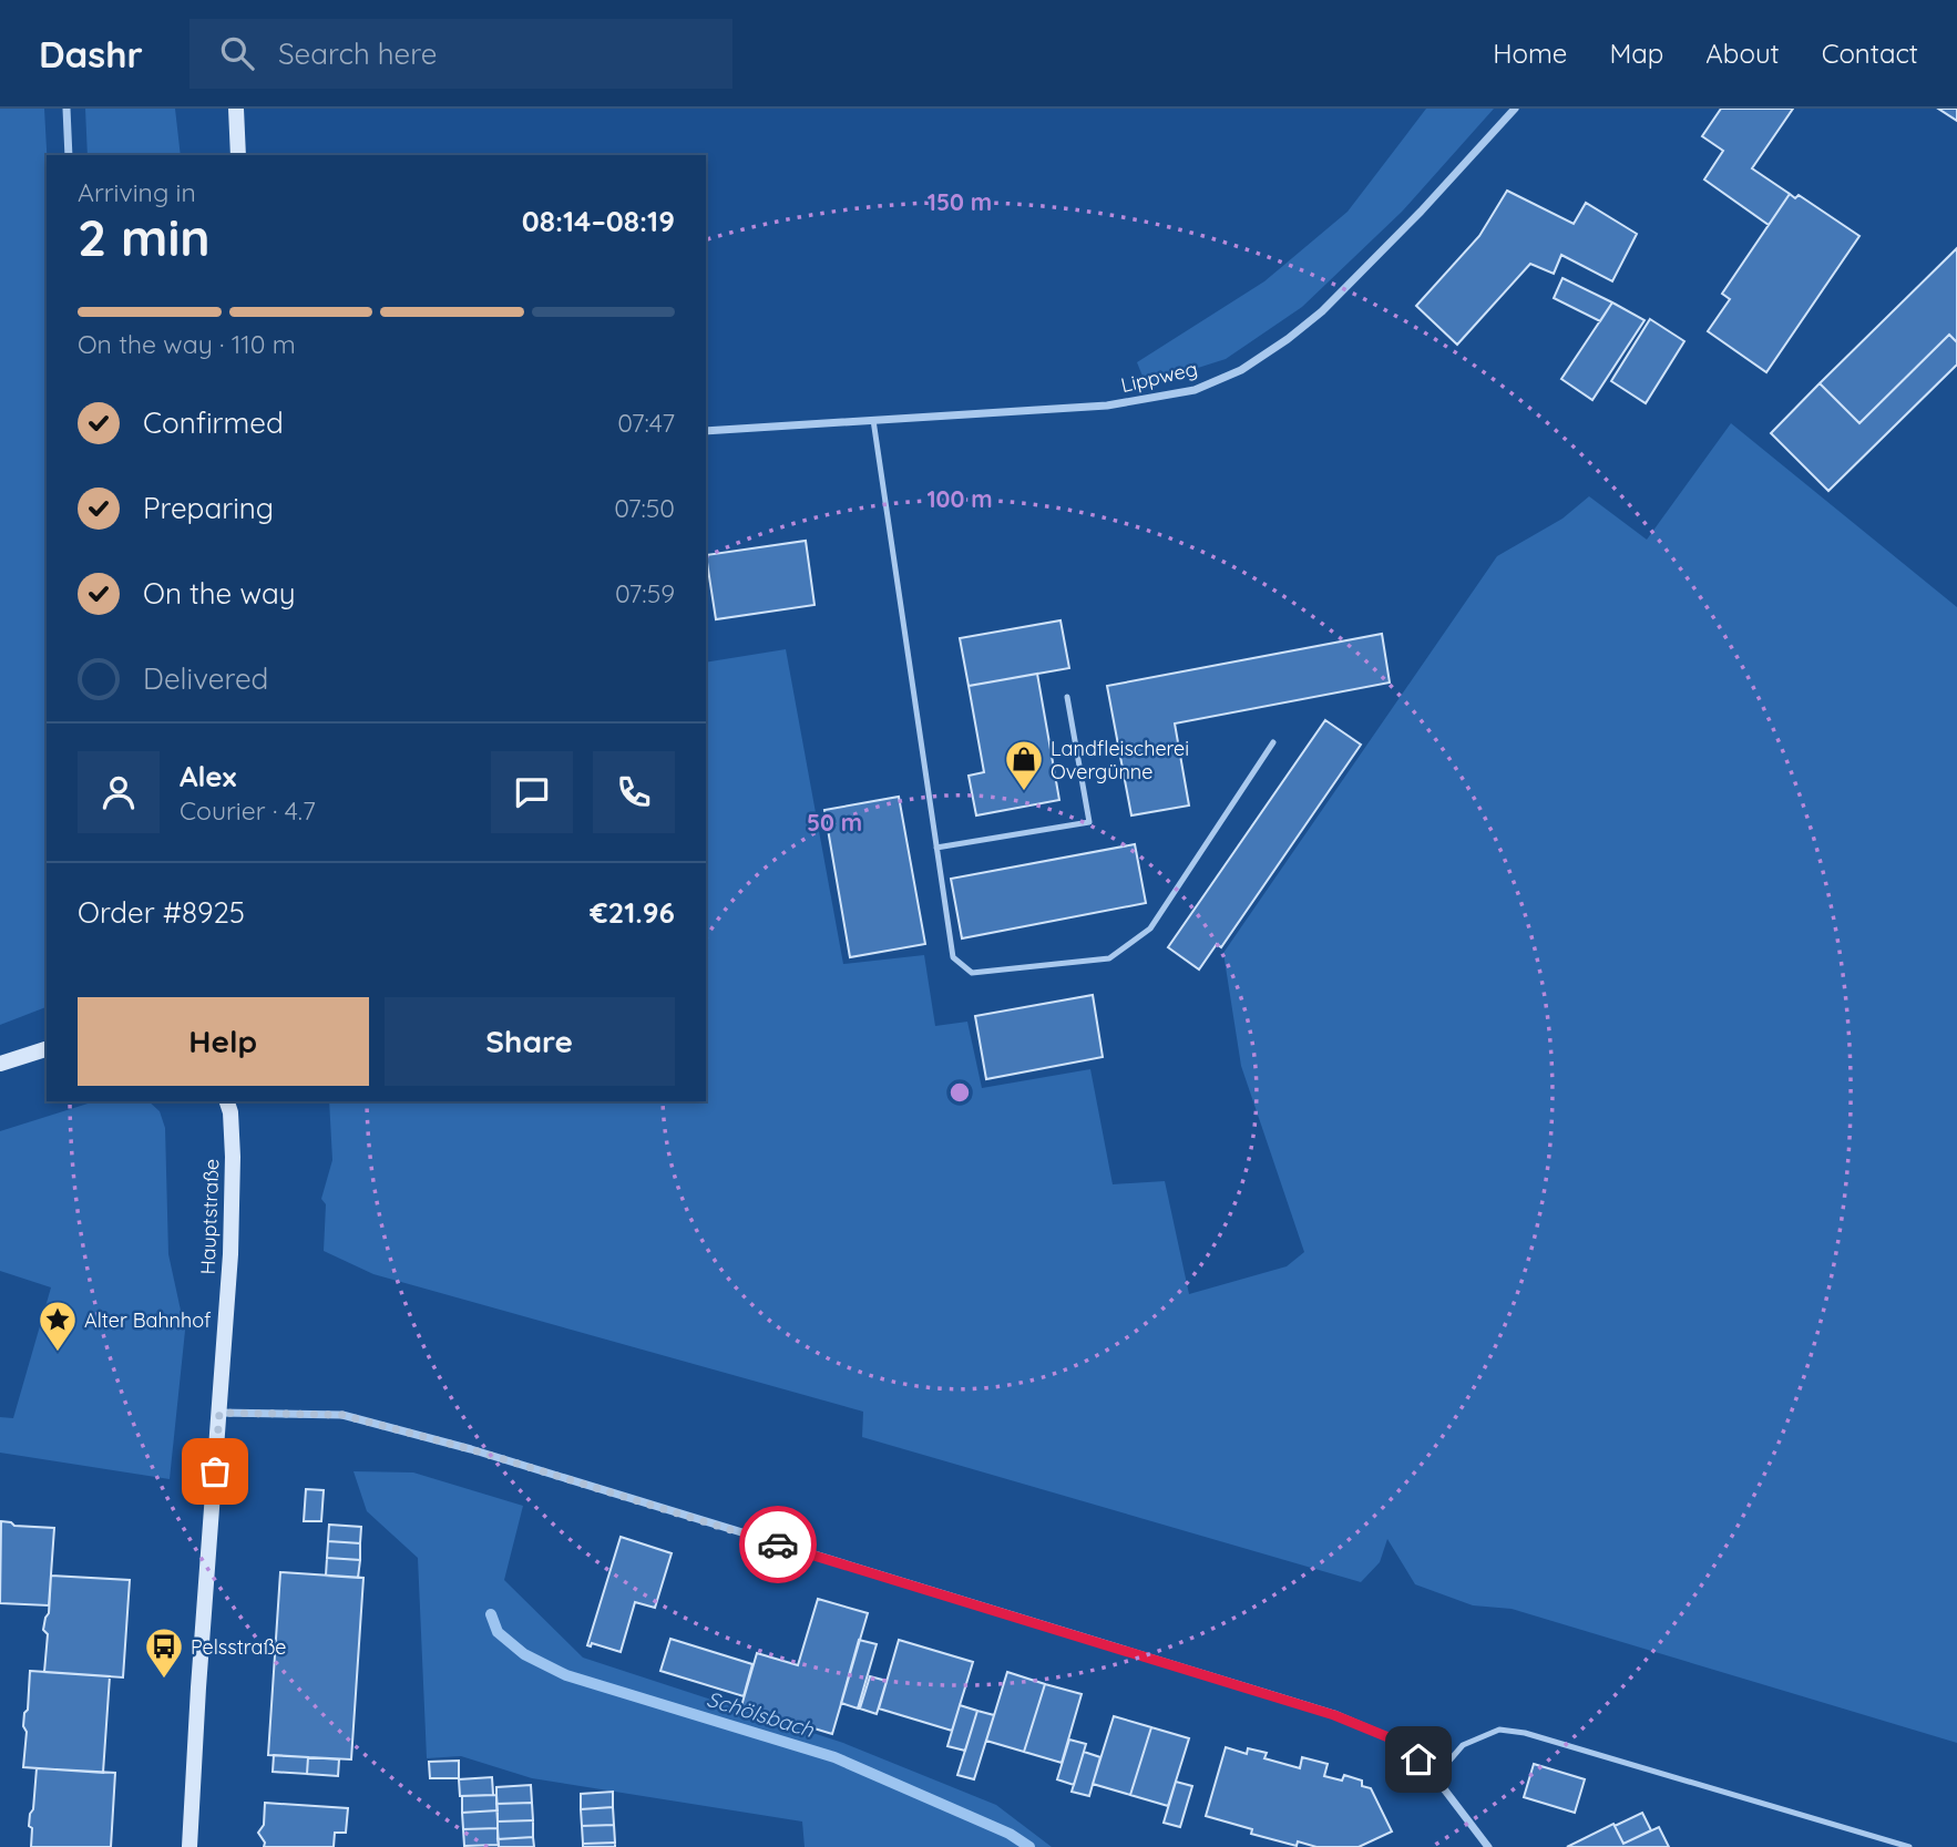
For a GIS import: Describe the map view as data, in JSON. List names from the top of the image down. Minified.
{"streets":{"street":["Lippweg","Hauptstraße"]},"water":["Schölsbach"],"places":{"shop":["Landfleischerei Overgünne"],"place":["Alter Bahnhof"],"bus stop":["Pelsstraße"]},"page":{"header":"Dashr","search":"Search here","nav":["Home","Map","About","Contact"],"heading":["2 min","Arriving in","08:14–08:19"],"panel":["Alex","Courier · 4.7","Order #8925","€21.96"],"bar":"On the way · 110 m","list":[["Confirmed","07:47"],["Preparing","07:50"],["On the way","07:59"],"Delivered"],"buttons":["Help","Share"]},"rings":["150 m","100 m","50 m"]}
